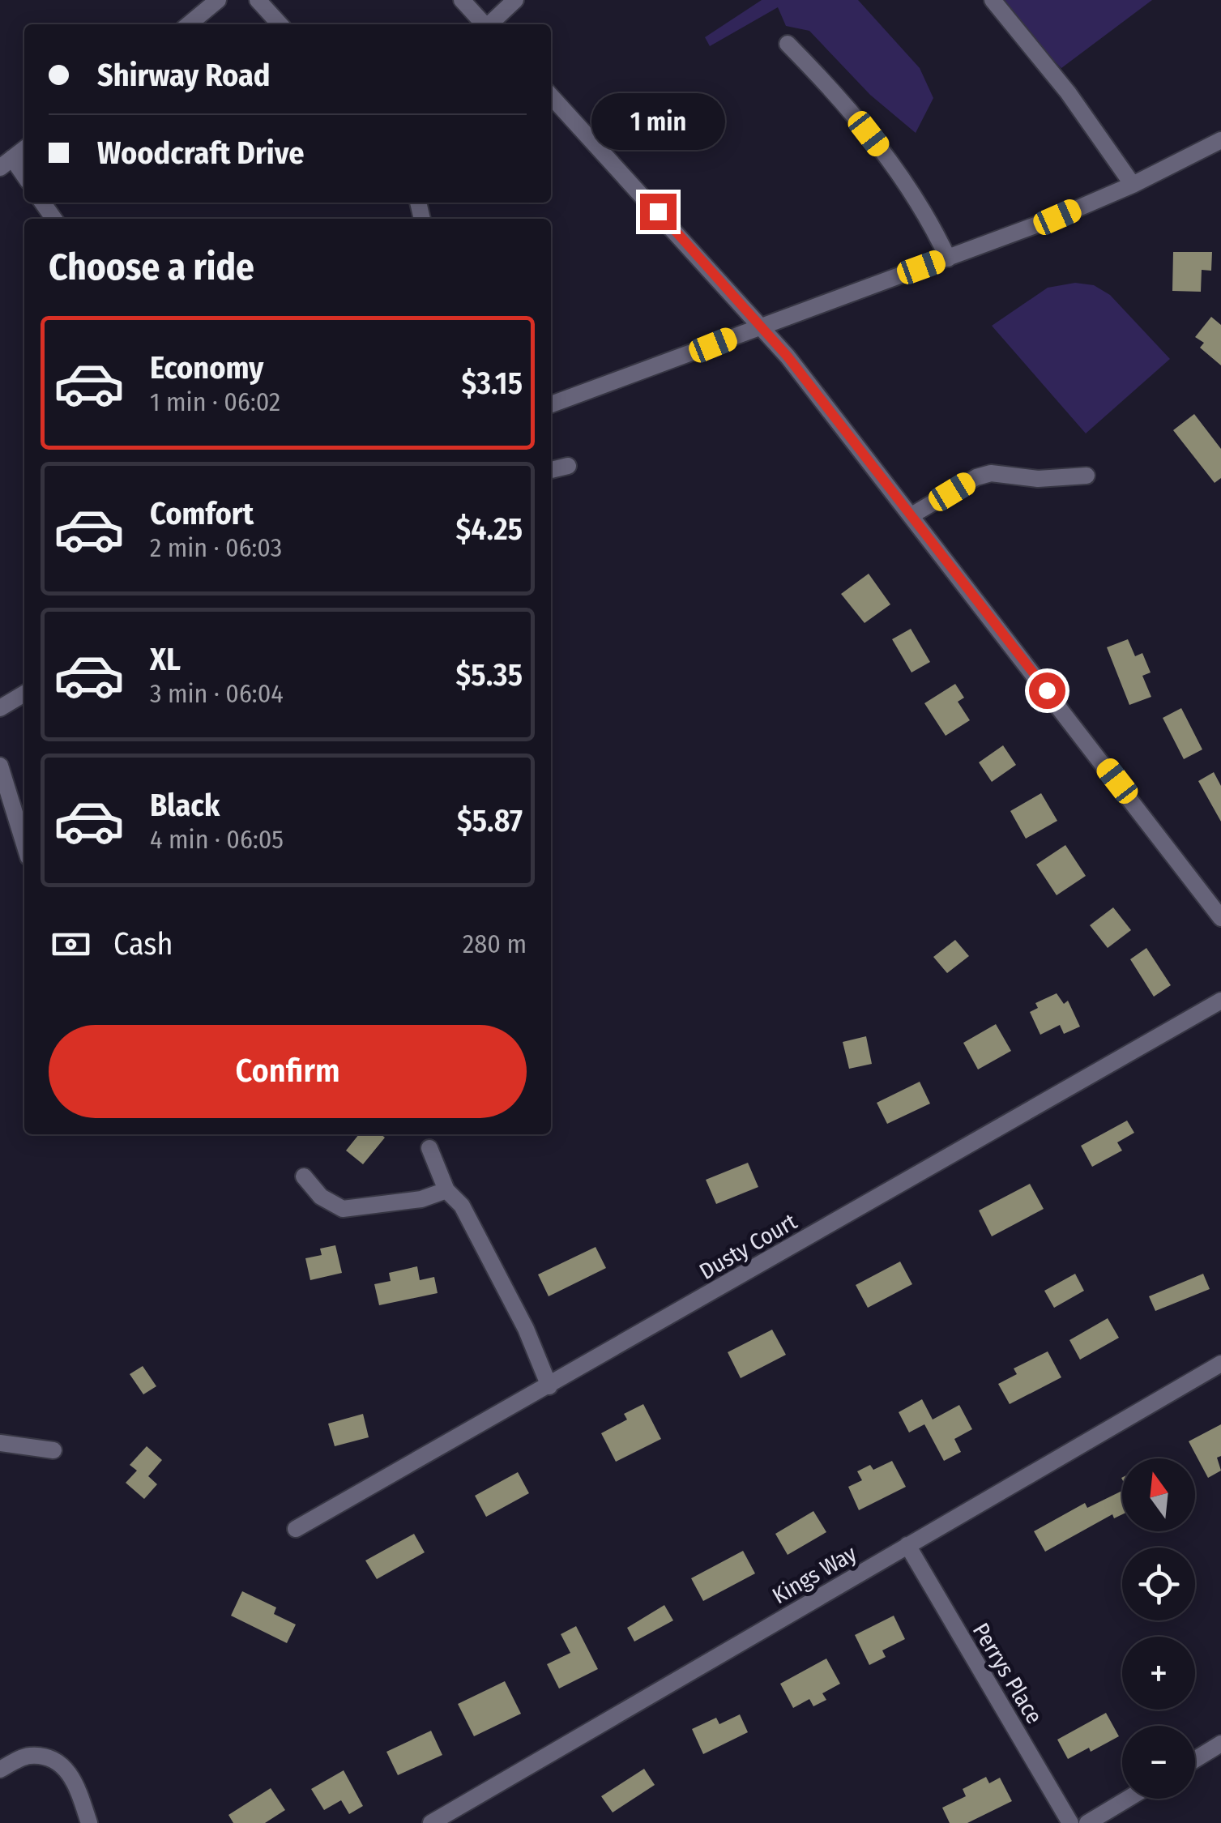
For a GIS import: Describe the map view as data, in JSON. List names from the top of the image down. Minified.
{"streets":{"street":["Dusty Court","Kings Way","Perrys Place"]},"crossings":[["Kings Way","Perrys Place"]],"north":"top","page":{"banner":["Shirway Road","Woodcraft Drive"],"bubble":"1 min","heading":"Choose a ride","list":[{"name":"Economy","note":"1 min · 06:02","value":"$3.15"},{"name":"Comfort","note":"2 min · 06:03","value":"$4.25"},{"name":"XL","note":"3 min · 06:04","value":"$5.35"},{"name":"Black","note":"4 min · 06:05","value":"$5.87"}],"pay":["Cash","280 m"],"buttons":"Confirm","map_buttons":["+","−"]}}
